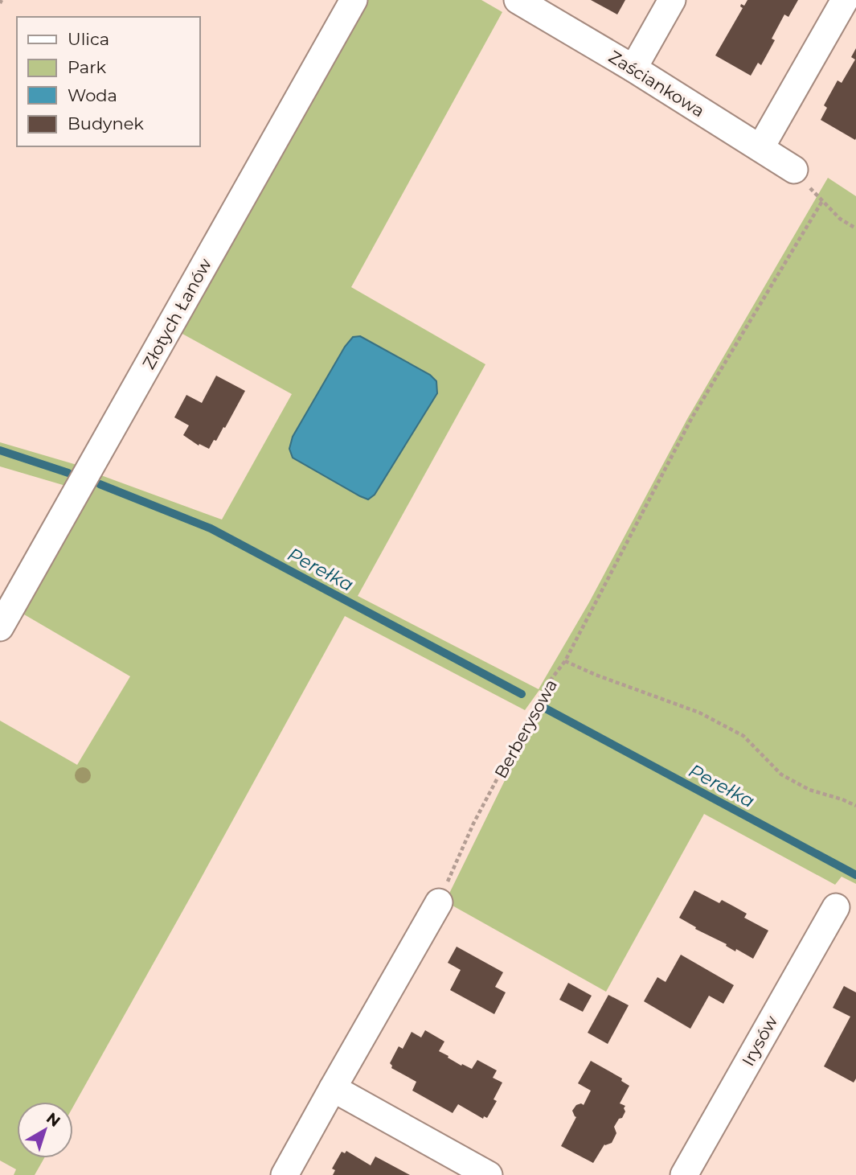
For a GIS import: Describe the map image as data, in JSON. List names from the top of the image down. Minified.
{"streets":{"street":["Zaściankowa","Złotych Łanów","Irysów"],"path":["Berberysowa"]},"water":["Perełka"],"legend":["Ulica","Park","Woda","Budynek"],"north":"top right"}
